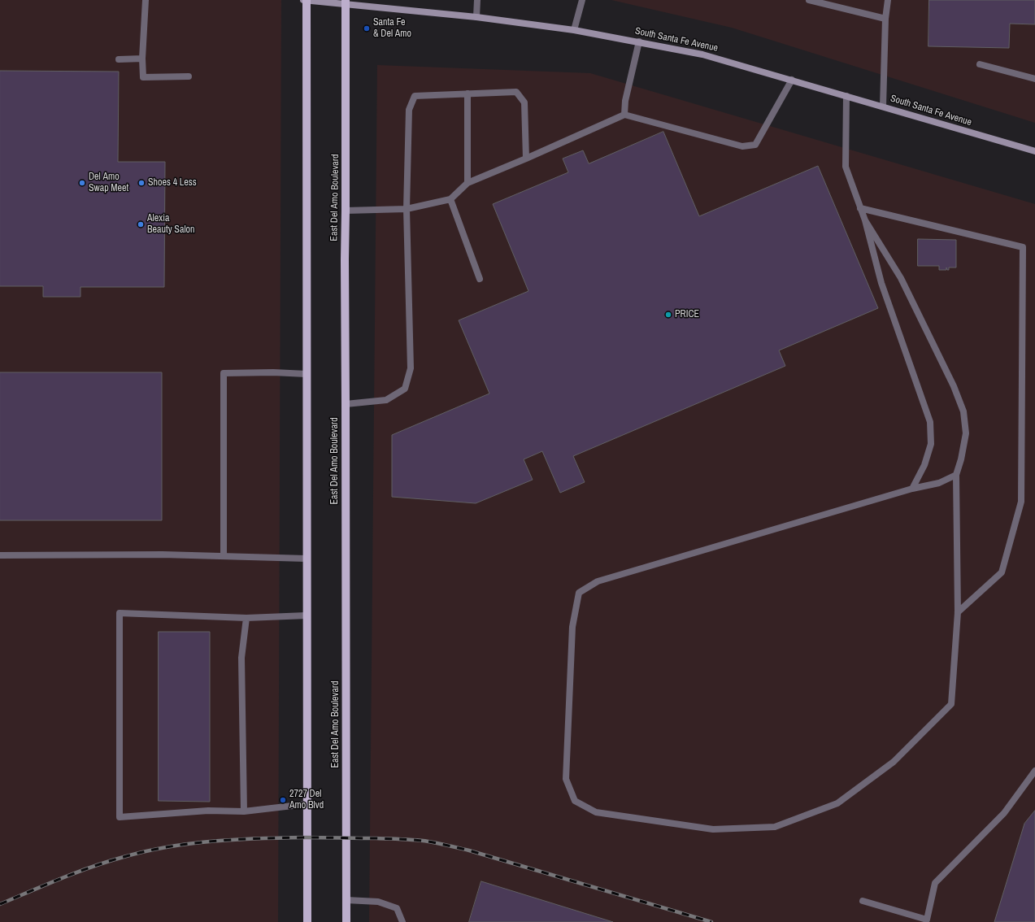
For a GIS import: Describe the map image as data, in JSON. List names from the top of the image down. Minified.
{"streets":{"main road":["South Santa Fe Avenue","East Del Amo Boulevard"]},"crossings":[["South Santa Fe Avenue","East Del Amo Boulevard"]],"places":["Santa Fe & Del Amo","Del Amo Swap Meet","Shoes 4 Less","Alexia Beauty Salon","PRICE","2727 Del Amo Blvd"]}
